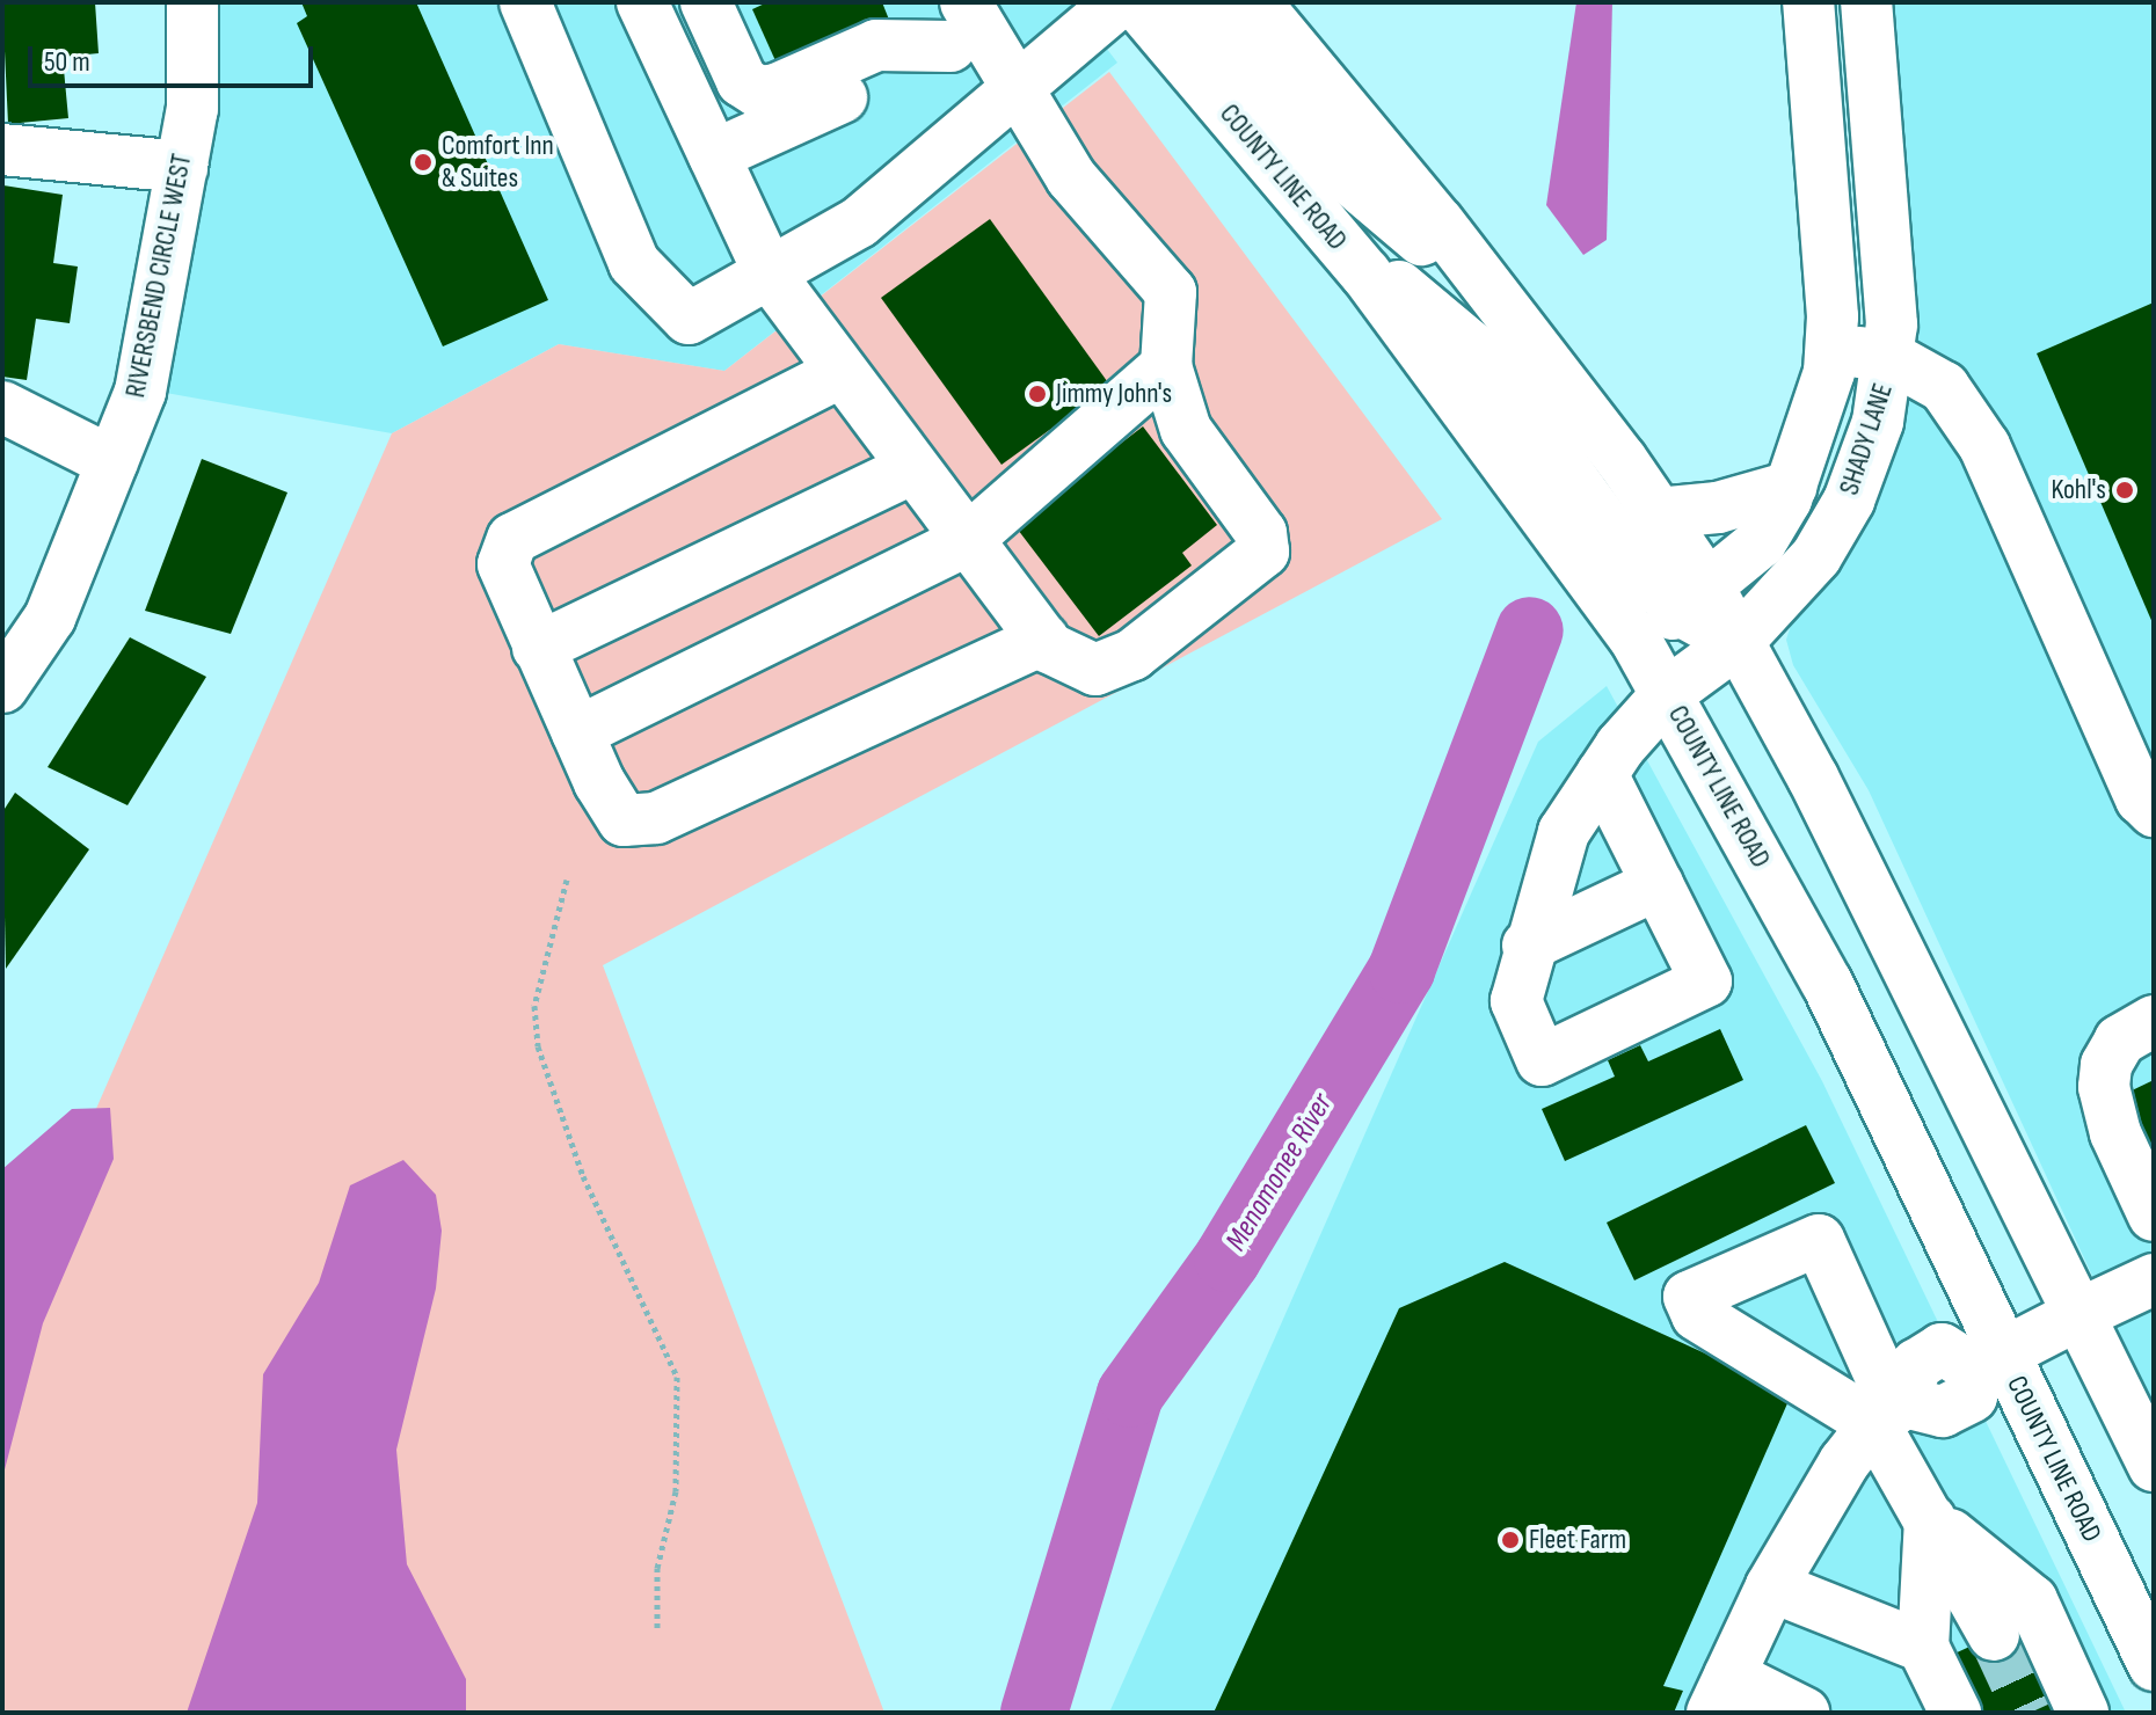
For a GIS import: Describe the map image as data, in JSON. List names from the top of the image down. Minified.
{"streets":{"main road":["COUNTY LINE ROAD","RIVERSBEND CIRCLE WEST","SHADY LANE"]},"crossings":[["COUNTY LINE ROAD","SHADY LANE"]],"water":["Menomonee River"],"places":["Comfort Inn & Suites","Jimmy John's","Kohl's","Fleet Farm"],"scale_bar":"50 m"}
